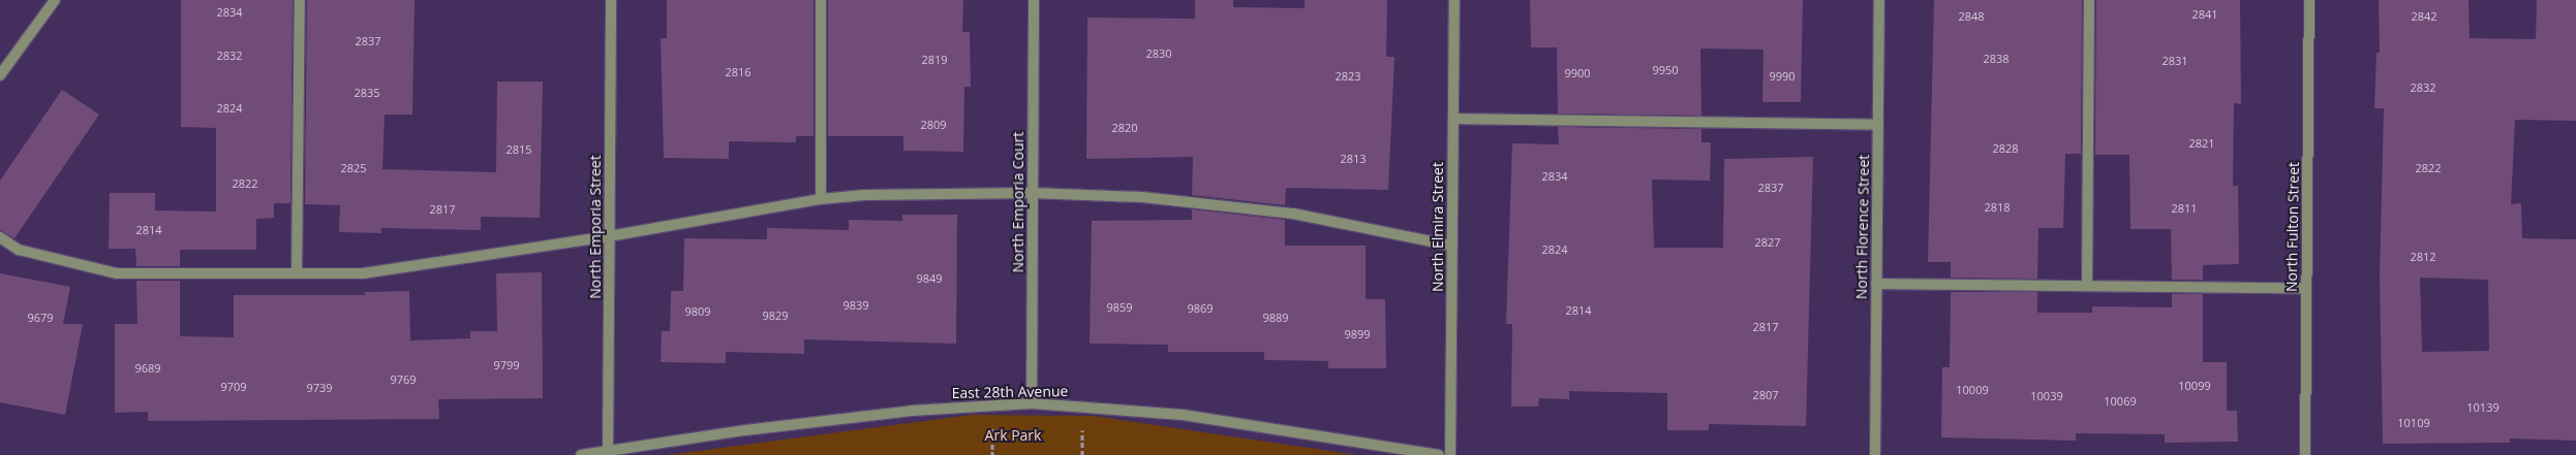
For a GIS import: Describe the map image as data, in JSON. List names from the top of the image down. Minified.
{"streets":{"street":["North Emporia Court","North Emporia Street","North Elmira Street","North Florence Street","North Fulton Street","East 28th Avenue"]},"crossings":[["North Emporia Court","East 28th Avenue"],["North Emporia Street","East 28th Avenue"]],"parks":["Ark Park"],"house_numbers":["2834","2841","2848","2842","2837","2830","2832","2838","2819","2831","9950","2816","9900","2823","9990","2832","2835","2824","2809","2820","2821","2828","2815","2813","2825","2822","2834","2822","2837","2818","2811","2817","2814","2827","2824","2812","9849","9839","9859","9869","2814","9809","9829","9679","9889","2817","9899","9799","9689","9769","10099","9709","9739","10009","2807","10039","10069","10139","10109"]}
